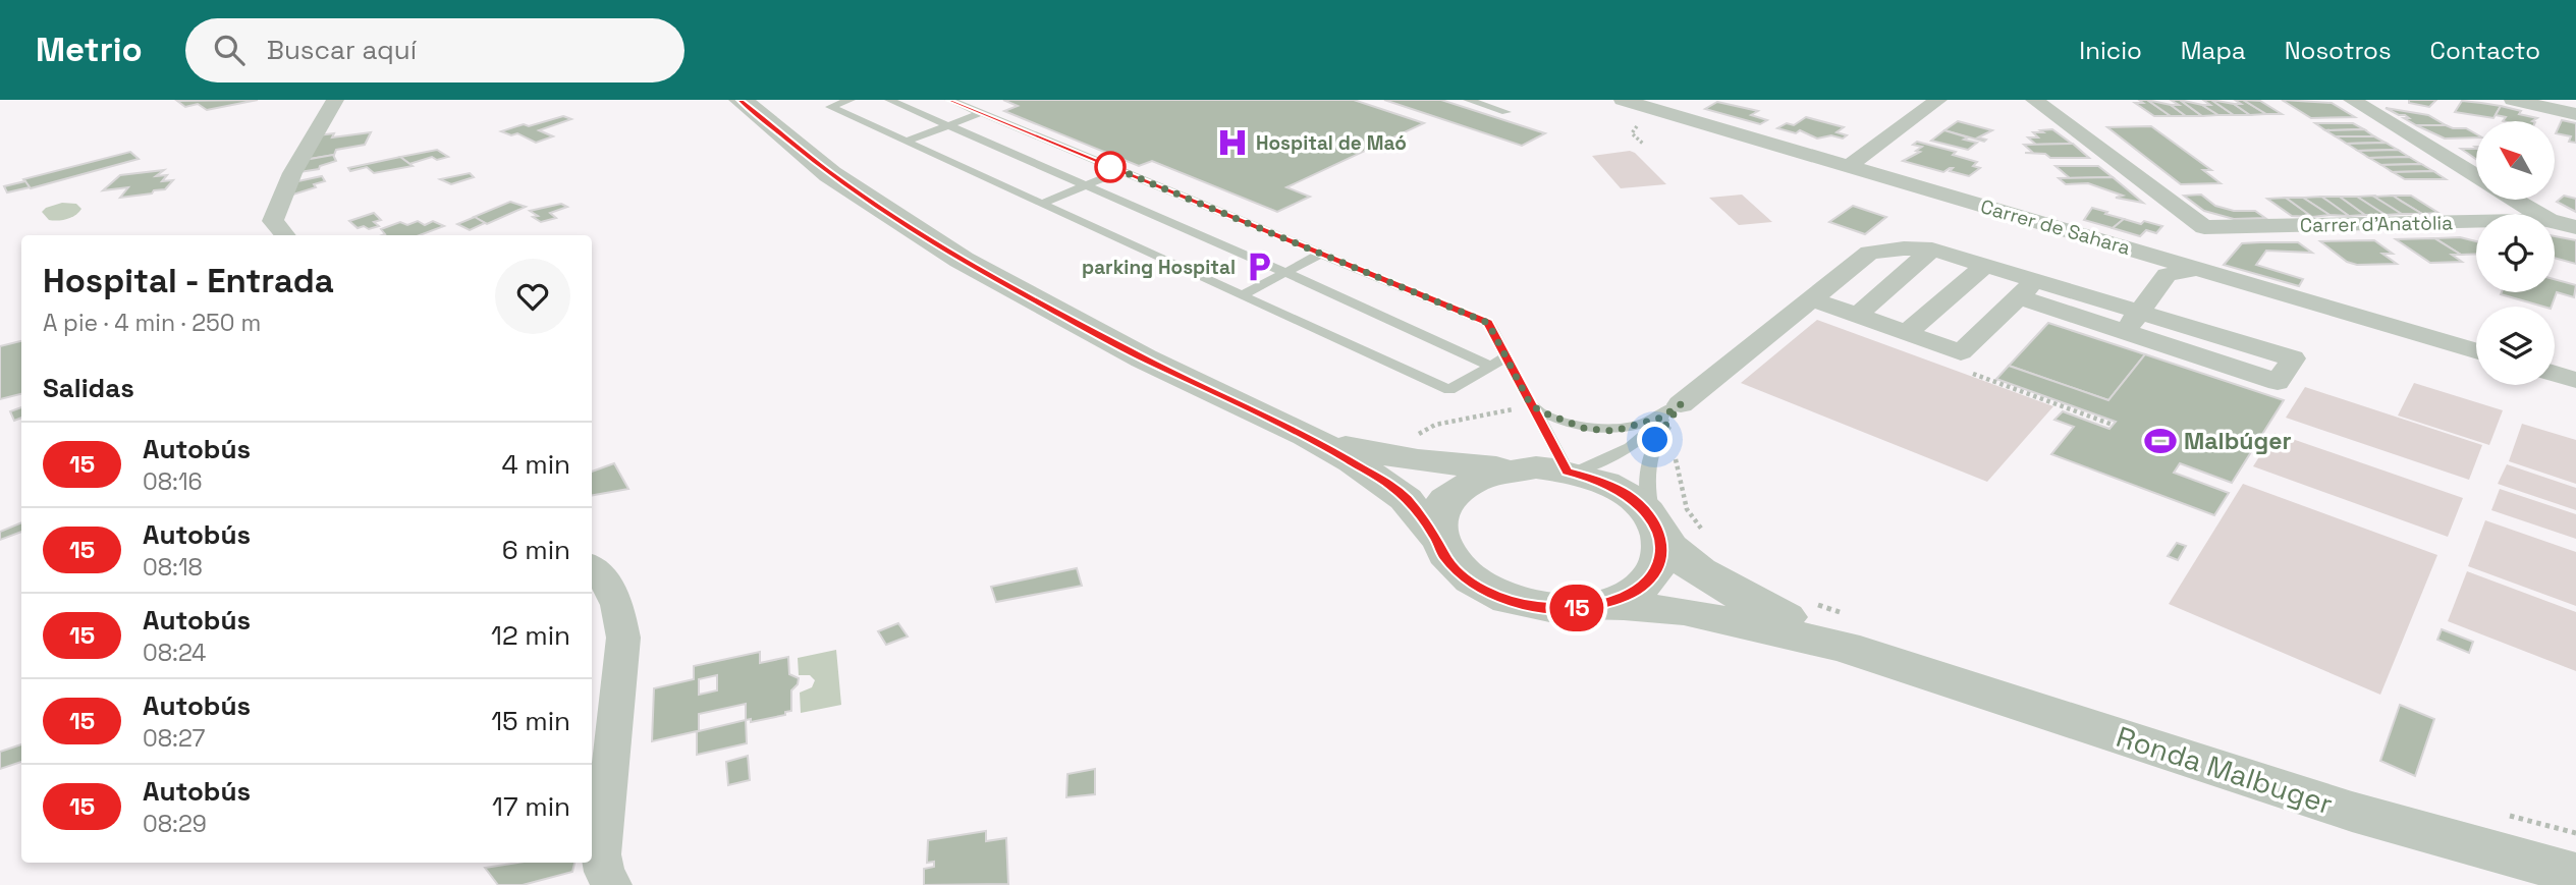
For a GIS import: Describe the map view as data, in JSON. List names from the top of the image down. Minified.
{"streets":{"street":["Carrer d'Anatòlia","Carrer de Sahara","Ronda Malbuger"]},"places":{"hospital":["Hospital de Maó"],"parking":["parking Hospital"],"sports":["Malbúger"]},"lines":["bus line 15"],"north":"top left","page":{"header":"Metrio","search":"Buscar aquí","nav":["Inicio","Mapa","Nosotros","Contacto"],"on_map":"15","heading":[["Hospital - Entrada","A pie · 4 min · 250 m"],"Salidas"],"list":[{"mark":"15","name":"Autobús","note":"08:16","value":"4 min"},{"mark":"15","name":"Autobús","note":"08:18","value":"6 min"},{"mark":"15","name":"Autobús","note":"08:24","value":"12 min"},{"mark":"15","name":"Autobús","note":"08:27","value":"15 min"},{"mark":"15","name":"Autobús","note":"08:29","value":"17 min"}]}}
